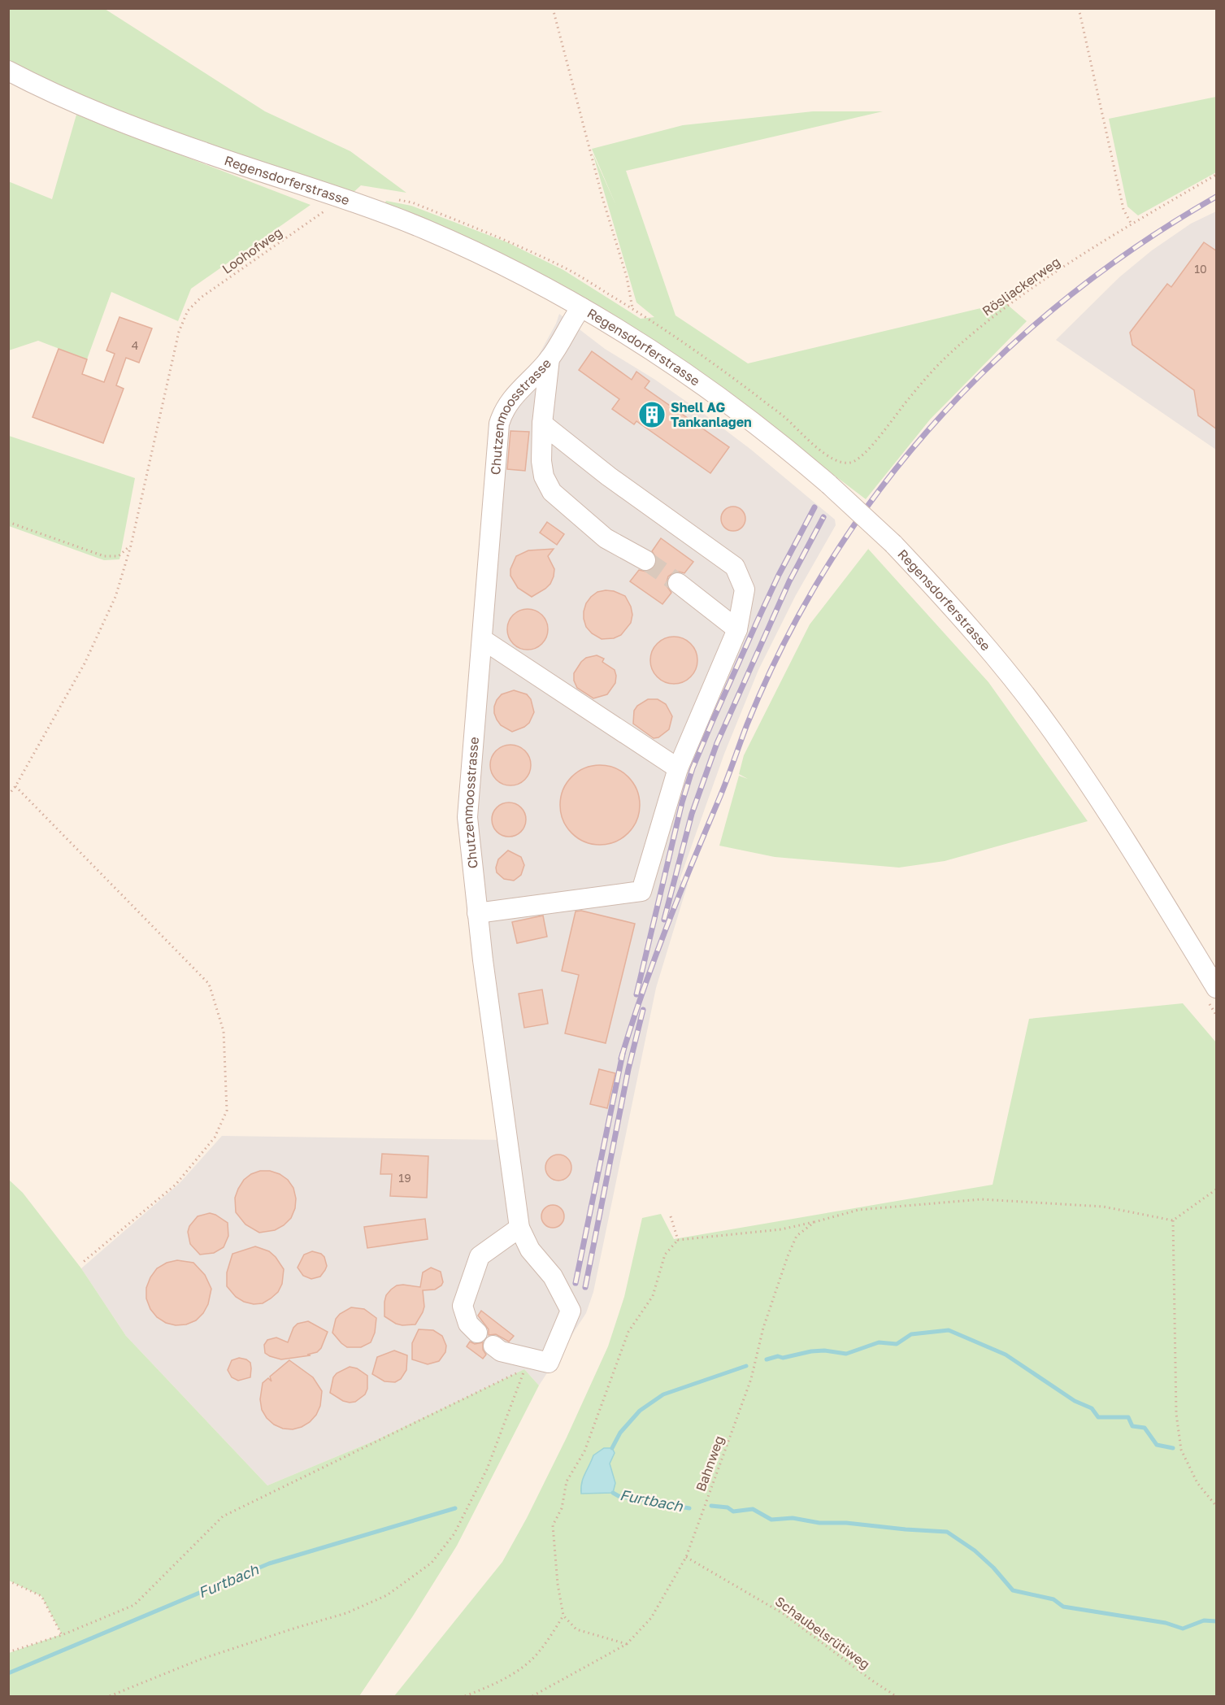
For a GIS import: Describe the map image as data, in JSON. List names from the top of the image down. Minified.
{"streets":{"street":["Regensdorferstrasse","Chutzenmoosstrasse"],"path":["Loohofweg","Rösliackerweg","Bahnweg","Schaubelsrütiweg"]},"crossings":[["Regensdorferstrasse","Chutzenmoosstrasse"],["Bahnweg","Schaubelsrütiweg"]],"water":["Furtbach"],"places":{"building":["Shell AG Tankanlagen"]},"house_numbers":["10","4","19"]}
